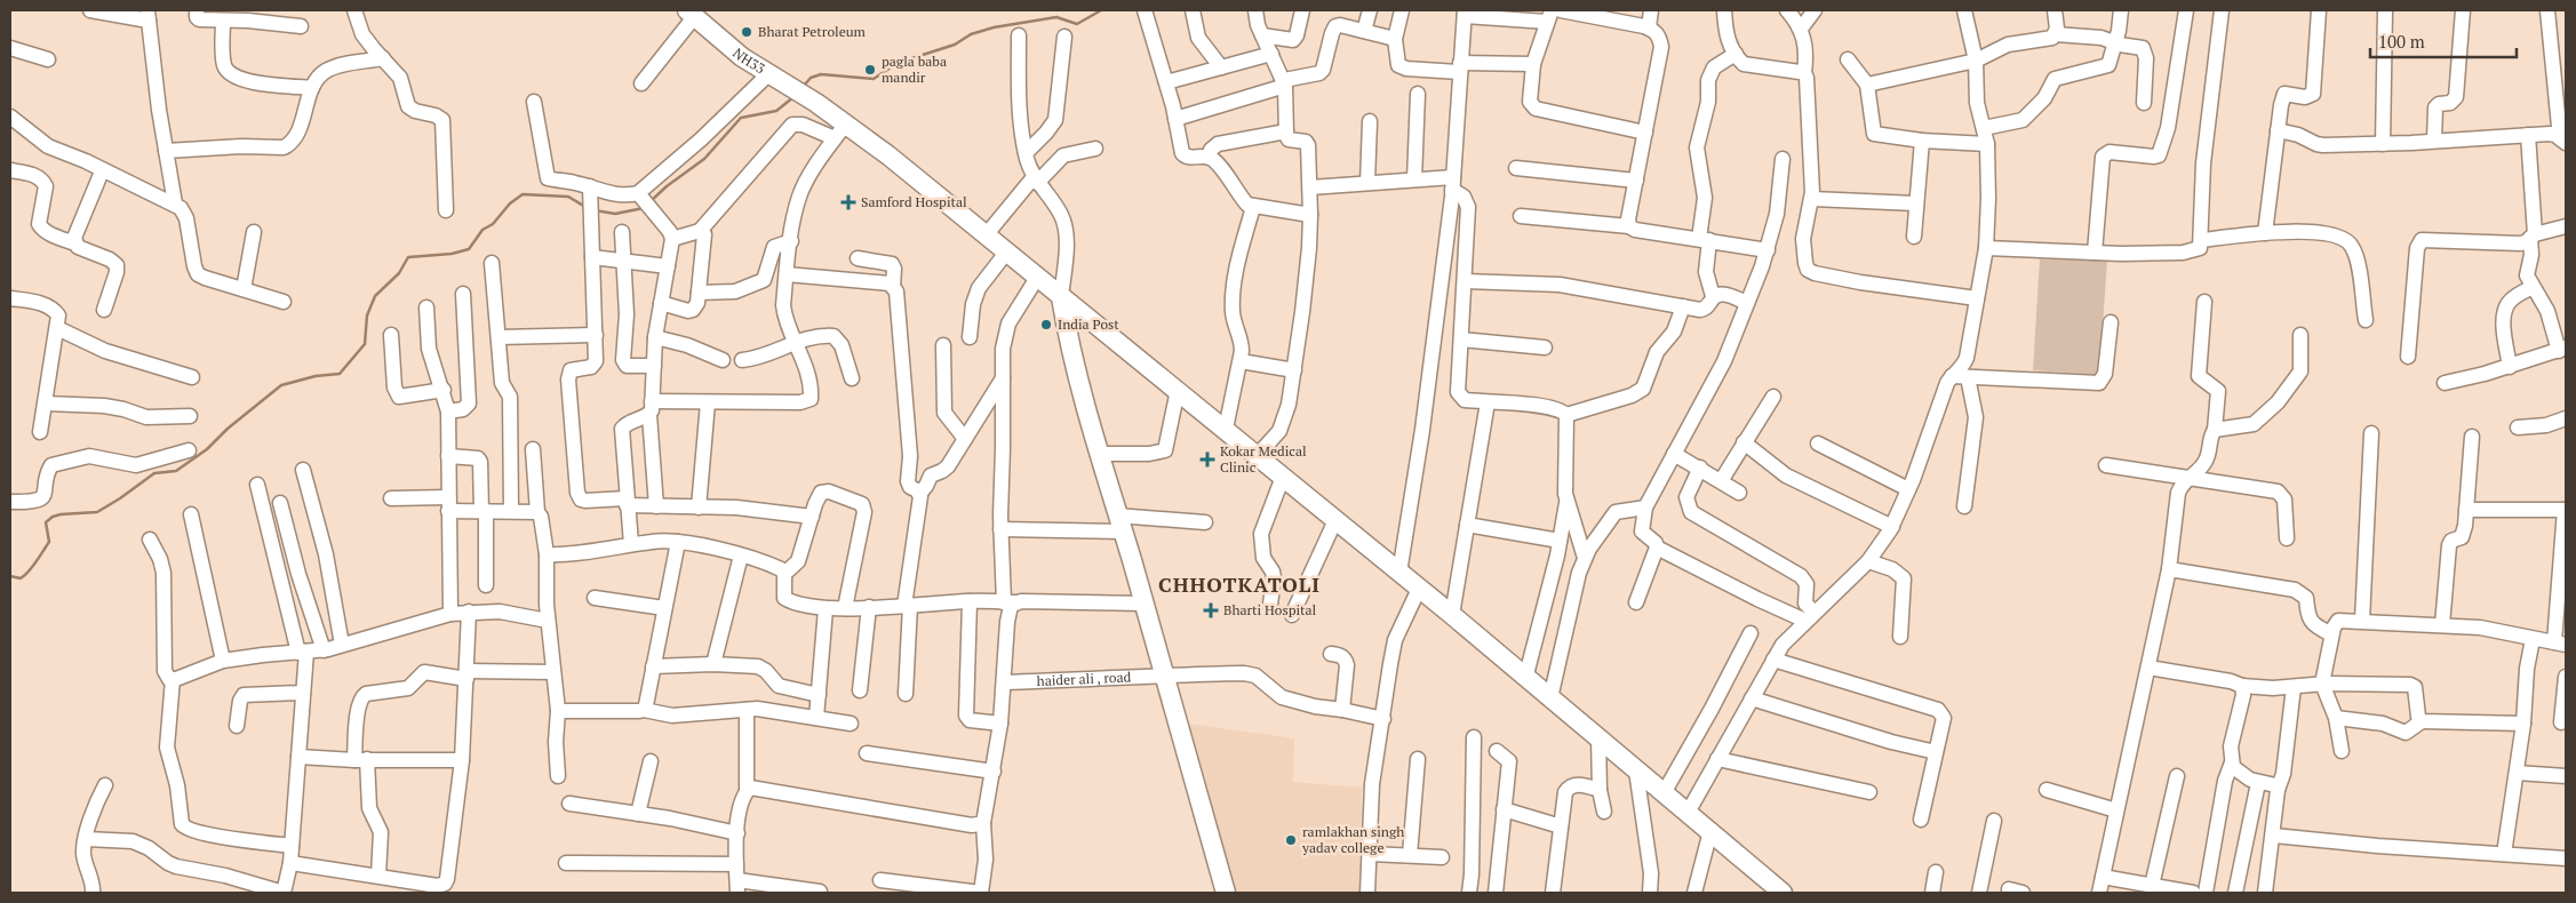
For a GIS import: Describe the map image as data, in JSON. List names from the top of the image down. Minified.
{"streets":{"main road":["NH33"],"street":["haider ali , road"]},"districts":["CHHOTKATOLI"],"places":{"other":["Bharat Petroleum","pagla baba mandir","India Post","ramlakhan singh yadav college"],"health":["Samford Hospital","Kokar Medical Clinic","Bharti Hospital"]},"scale_bar":"100 m"}
